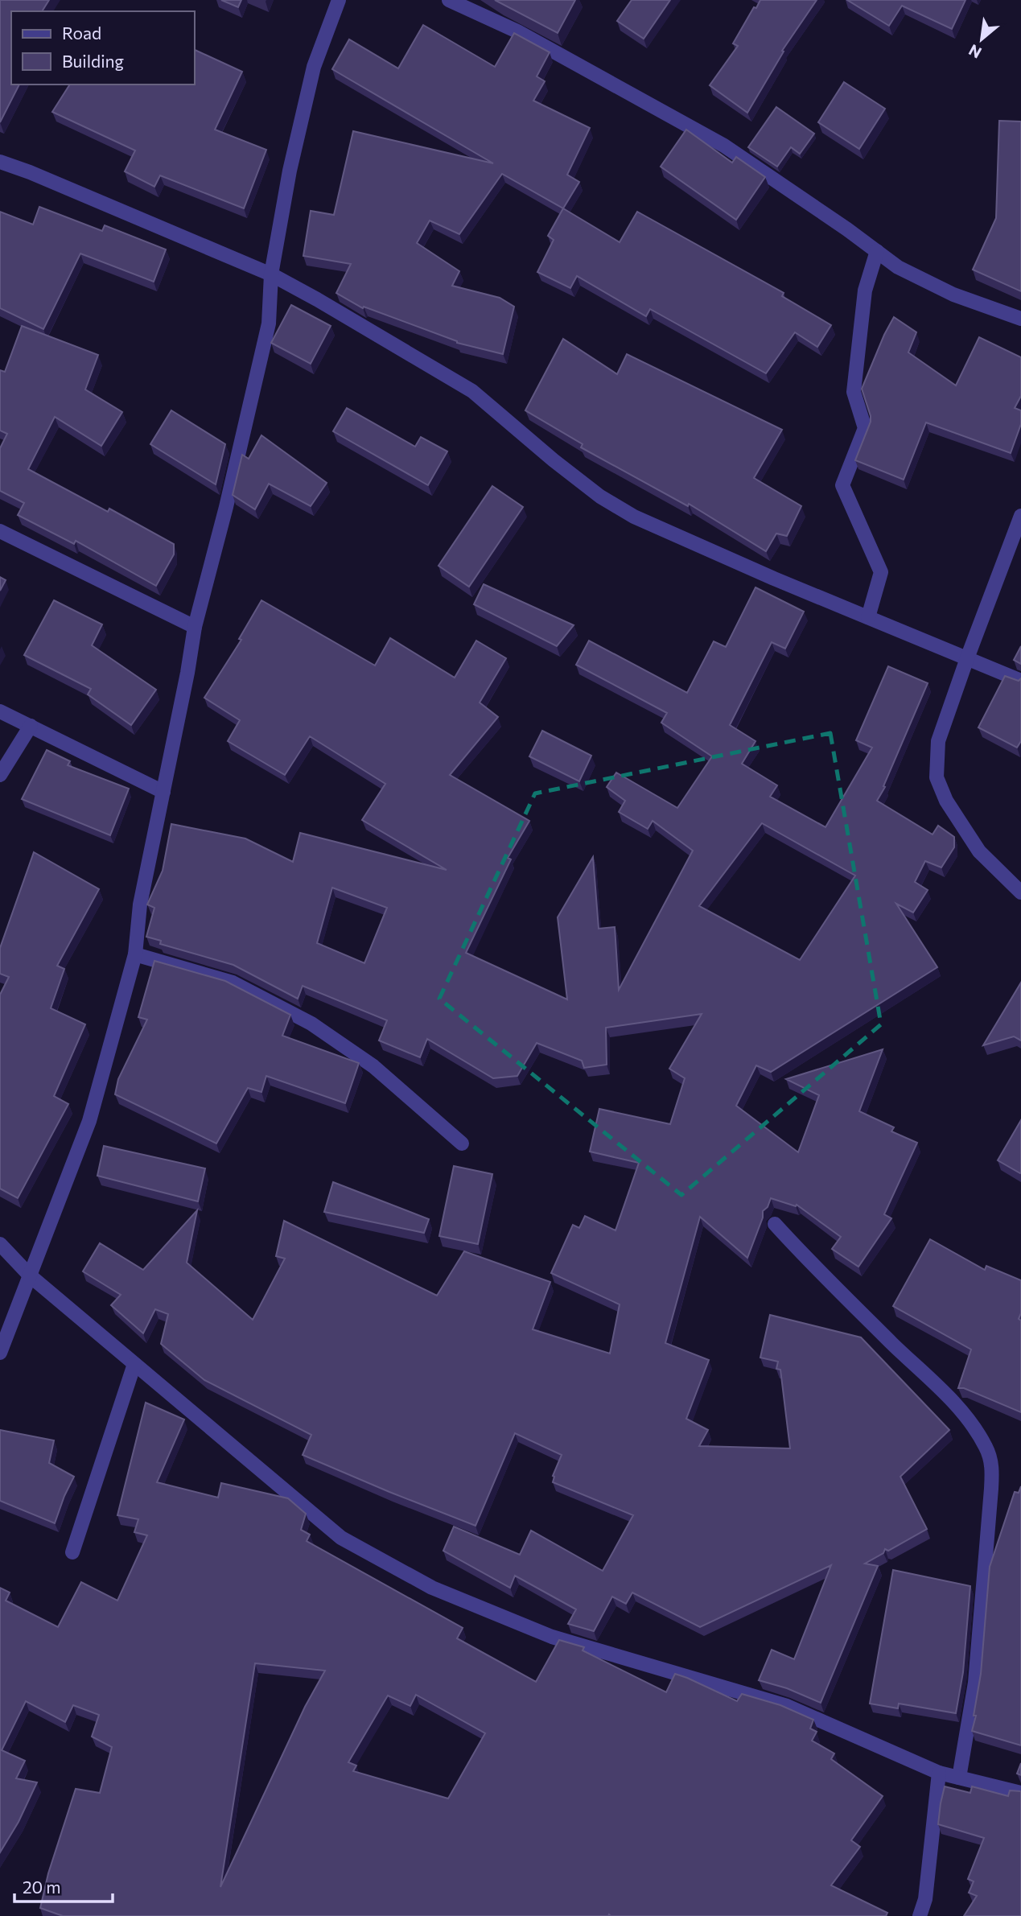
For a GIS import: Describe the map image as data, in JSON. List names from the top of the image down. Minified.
{"legend":["Road","Building"],"scale_bar":"20 m","north":"bottom left"}
